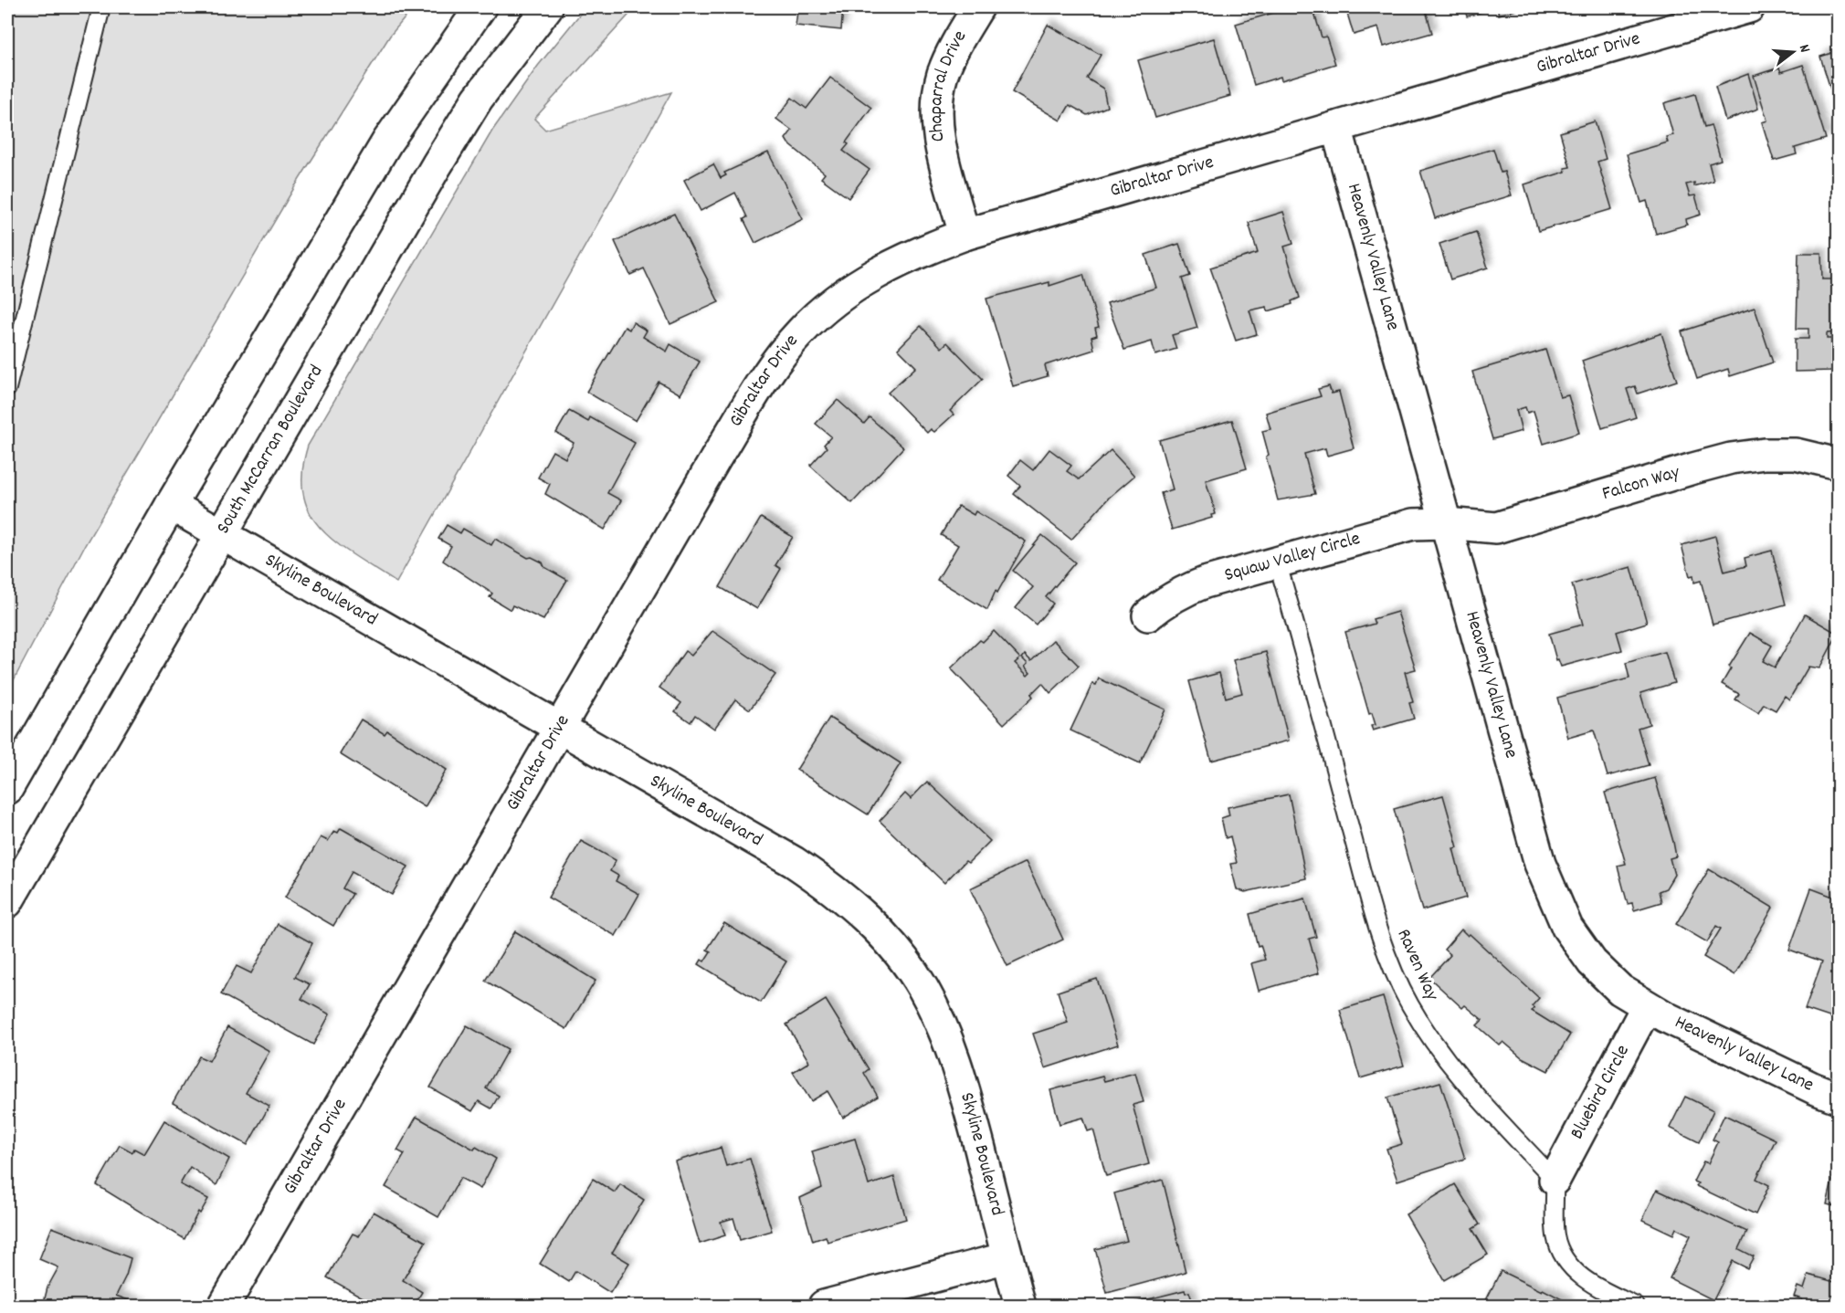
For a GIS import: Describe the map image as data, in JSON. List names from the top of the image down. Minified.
{"streets":{"street":["Gibraltar Drive","Chaparral Drive","Heavenly Valley Lane","South McCarran Boulevard","Falcon Way","Squaw Valley Circle","Skyline Boulevard","Bluebird Circle"],"lane":["Raven Way"]},"crossings":[["Gibraltar Drive","Chaparral Drive"],["Gibraltar Drive","Heavenly Valley Lane"],["Gibraltar Drive","Skyline Boulevard"],["Heavenly Valley Lane","Falcon Way"],["Heavenly Valley Lane","Squaw Valley Circle"],["Heavenly Valley Lane","Bluebird Circle"],["South McCarran Boulevard","Skyline Boulevard"],["Falcon Way","Squaw Valley Circle"],["Squaw Valley Circle","Raven Way"],["Raven Way","Bluebird Circle"]],"north":"right"}
